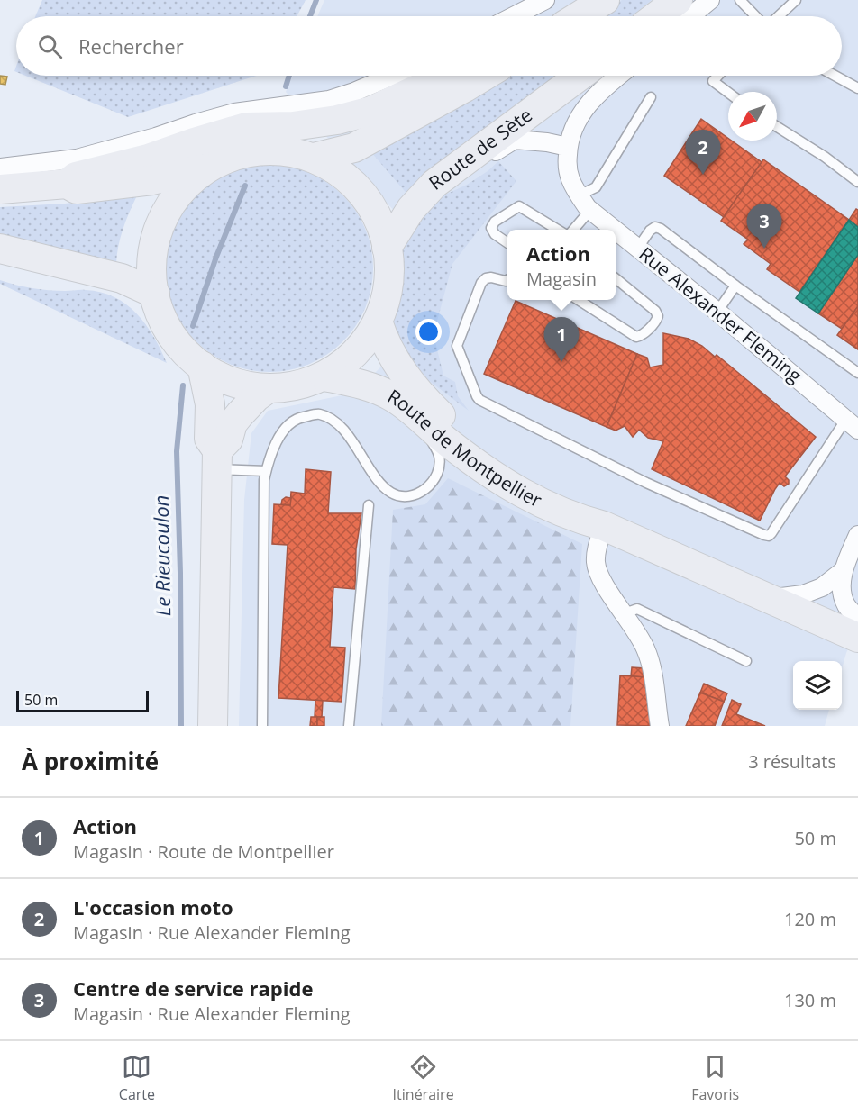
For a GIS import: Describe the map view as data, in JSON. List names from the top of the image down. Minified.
{"streets":{"main road":["Route de Sète","Route de Montpellier"],"street":["Rue Alexander Fleming"]},"water":["Le Rieucoulon"],"scale_bar":"50 m","north":"bottom left","page":{"search":"Rechercher","pins":["2","3","1"],"popup":["Action","Magasin"],"scale":"50 m","heading":["À proximité","3 résultats"],"list":[{"mark":"1","name":"Action","note":"Magasin · Route de Montpellier","value":"50 m"},{"mark":"2","name":"L'occasion moto","note":"Magasin · Rue Alexander Fleming","value":"120 m"},{"mark":"3","name":"Centre de service rapide","note":"Magasin · Rue Alexander Fleming","value":"130 m"}],"nav":["Carte","Itinéraire","Favoris"]}}
